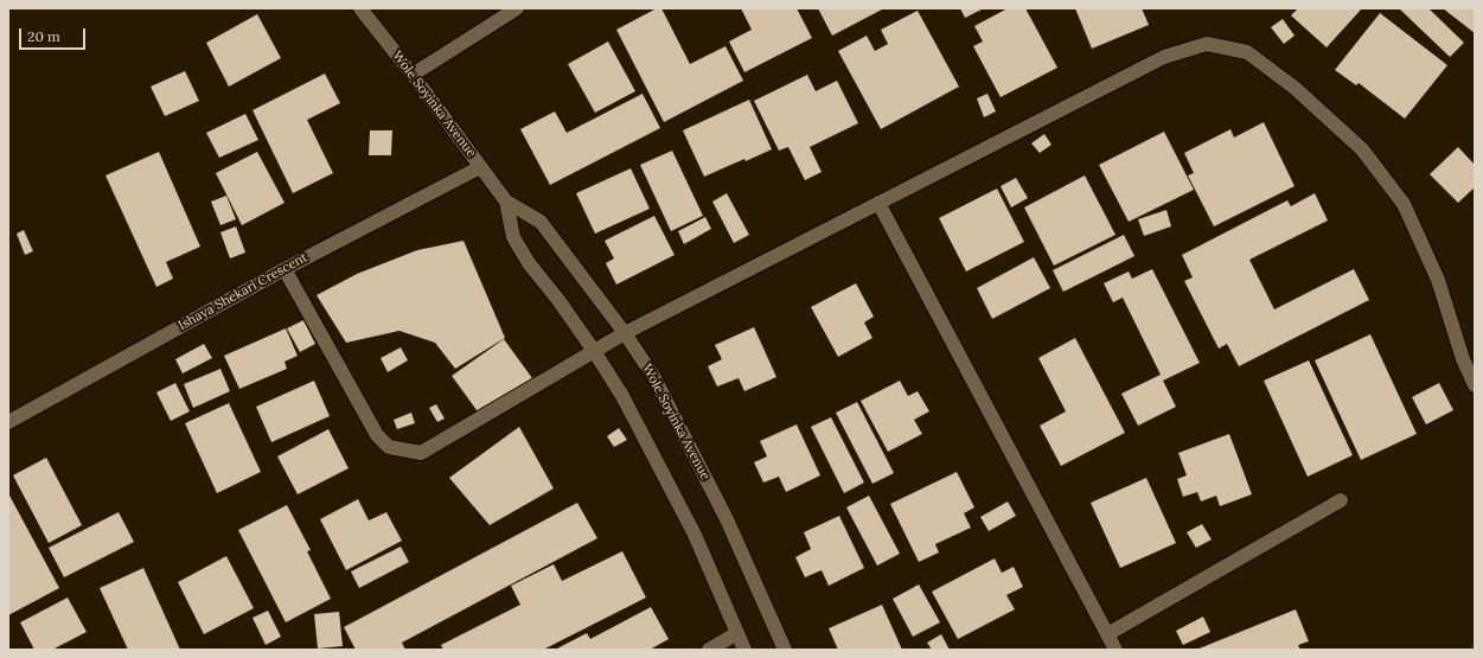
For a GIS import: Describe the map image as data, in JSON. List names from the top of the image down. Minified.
{"streets":{"street":["Wole Soyinka Avenue","Ishaya Shekari Crescent"]},"crossings":[["Wole Soyinka Avenue","Ishaya Shekari Crescent"]],"scale_bar":"20 m"}
